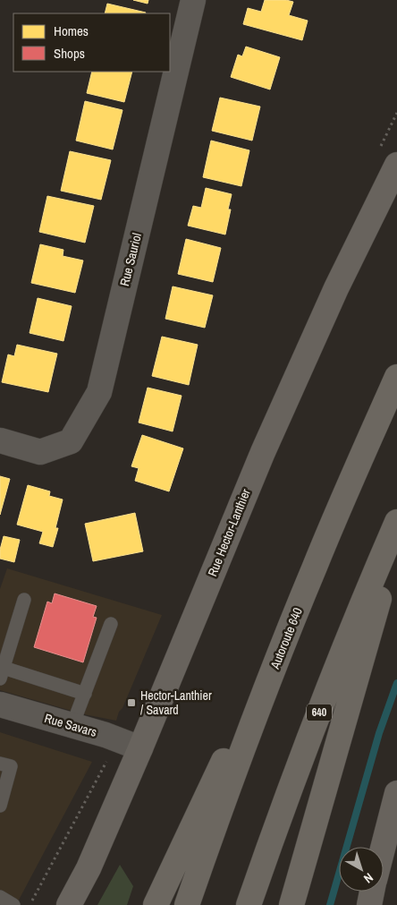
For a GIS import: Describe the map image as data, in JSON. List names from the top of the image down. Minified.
{"streets":{"highway":["Autoroute 640","640"],"street":["Rue Sauriol","Rue Hector-Lanthier","Rue Savars"]},"crossings":[["Rue Hector-Lanthier","Rue Savars"]],"places":{"transit":["Hector-Lanthier / Savard"]},"legend":["Homes","Shops"],"north":"bottom right"}
